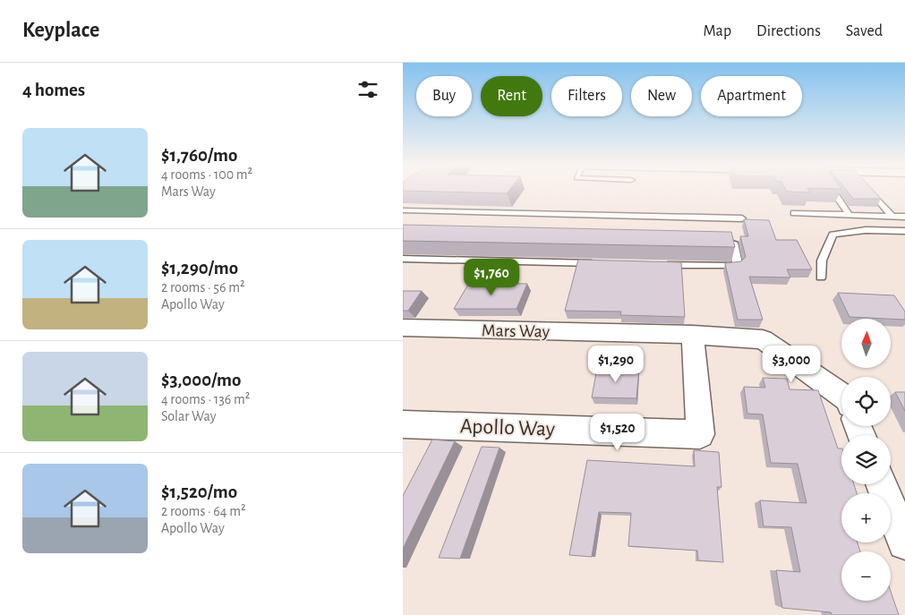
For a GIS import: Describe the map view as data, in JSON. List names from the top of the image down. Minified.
{"streets":{"street":["Mars Way","Apollo Way"]},"crossings":[["Mars Way","Apollo Way"]],"north":"top","page":{"header":"Keyplace","nav":["Map","Directions","Saved"],"heading":"4 homes","chip":["Buy","Rent","Filters","New","Apartment"],"list":[{"name":"$1,760/mo","note":"4 rooms · 100 m² · Mars Way"},{"name":"$1,290/mo","note":"2 rooms · 56 m² · Apollo Way"},{"name":"$3,000/mo","note":"4 rooms · 136 m² · Solar Way"},{"name":"$1,520/mo","note":"2 rooms · 64 m² · Apollo Way"}],"price":["$1,760","$1,290","$3,000","$1,520"],"map_buttons":["+","−"]}}
